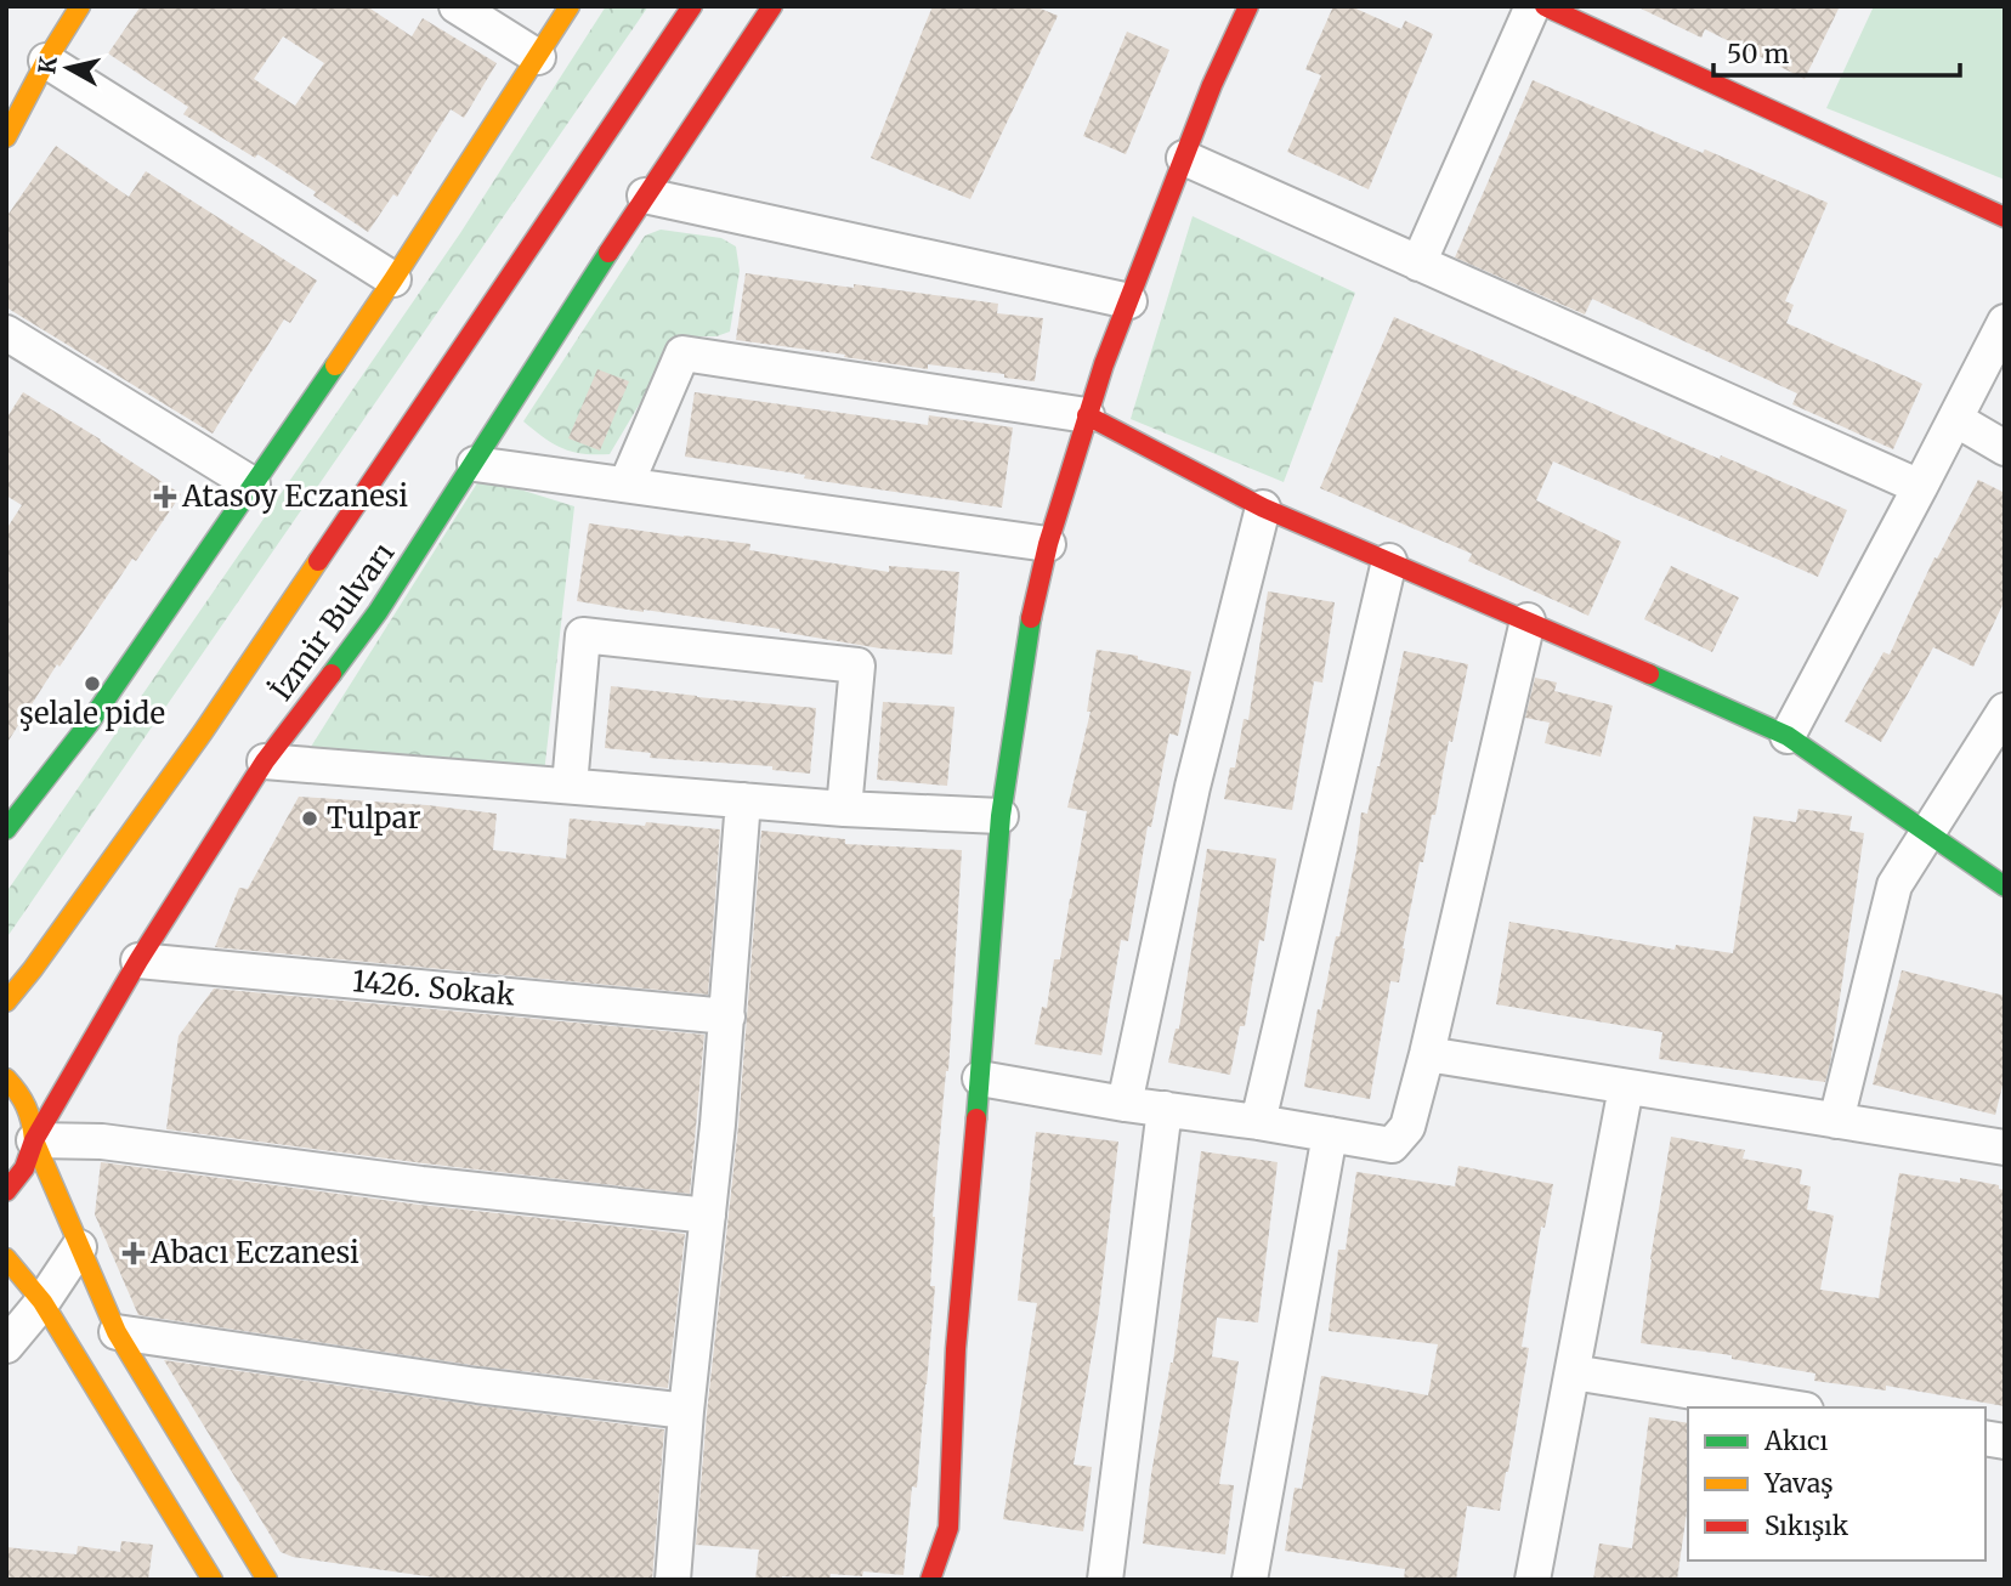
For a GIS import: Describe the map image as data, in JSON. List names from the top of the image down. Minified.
{"streets":{"main road":["İzmir Bulvarı"],"street":["1426. Sokak"]},"crossings":[["İzmir Bulvarı","1426. Sokak"]],"places":{"health":["Atasoy Eczanesi","Abacı Eczanesi"],"other":["şelale pide","Tulpar"]},"legend":["Akıcı","Yavaş","Sıkışık"],"scale_bar":"50 m","north":"left"}
